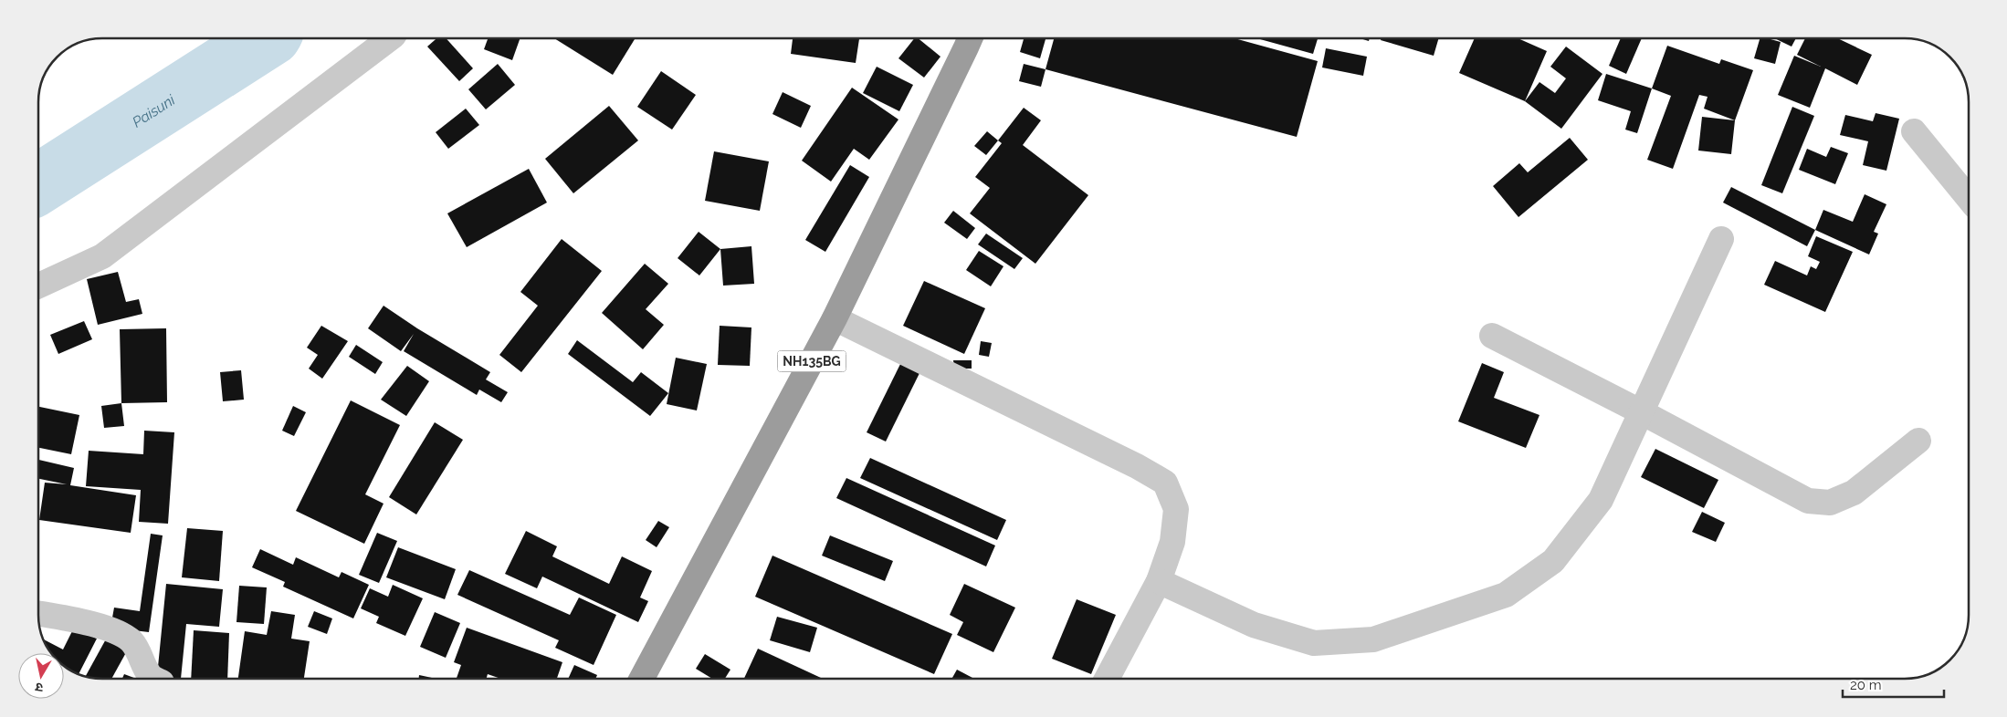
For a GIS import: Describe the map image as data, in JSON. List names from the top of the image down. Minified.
{"streets":{"highway":["NH135BG"]},"water":["Paisuni"],"scale_bar":"20 m","north":"bottom"}
